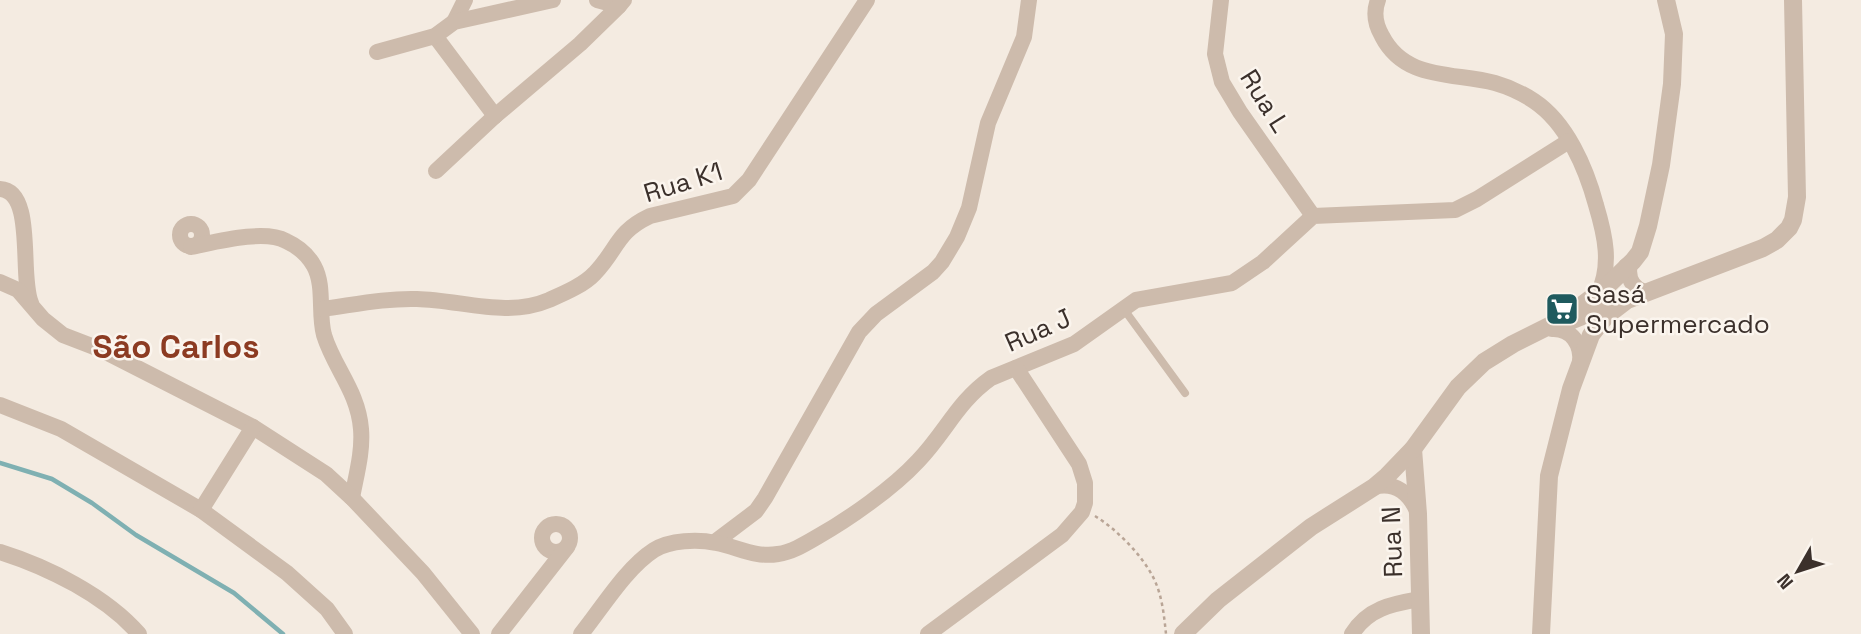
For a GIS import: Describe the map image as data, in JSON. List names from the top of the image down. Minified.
{"streets":{"street":["Rua L","Rua K1","Rua J","Rua N"]},"crossings":[["Rua L","Rua J"]],"districts":["São Carlos"],"places":{"supermarket":["Sasá Supermercado"]},"north":"bottom left"}
